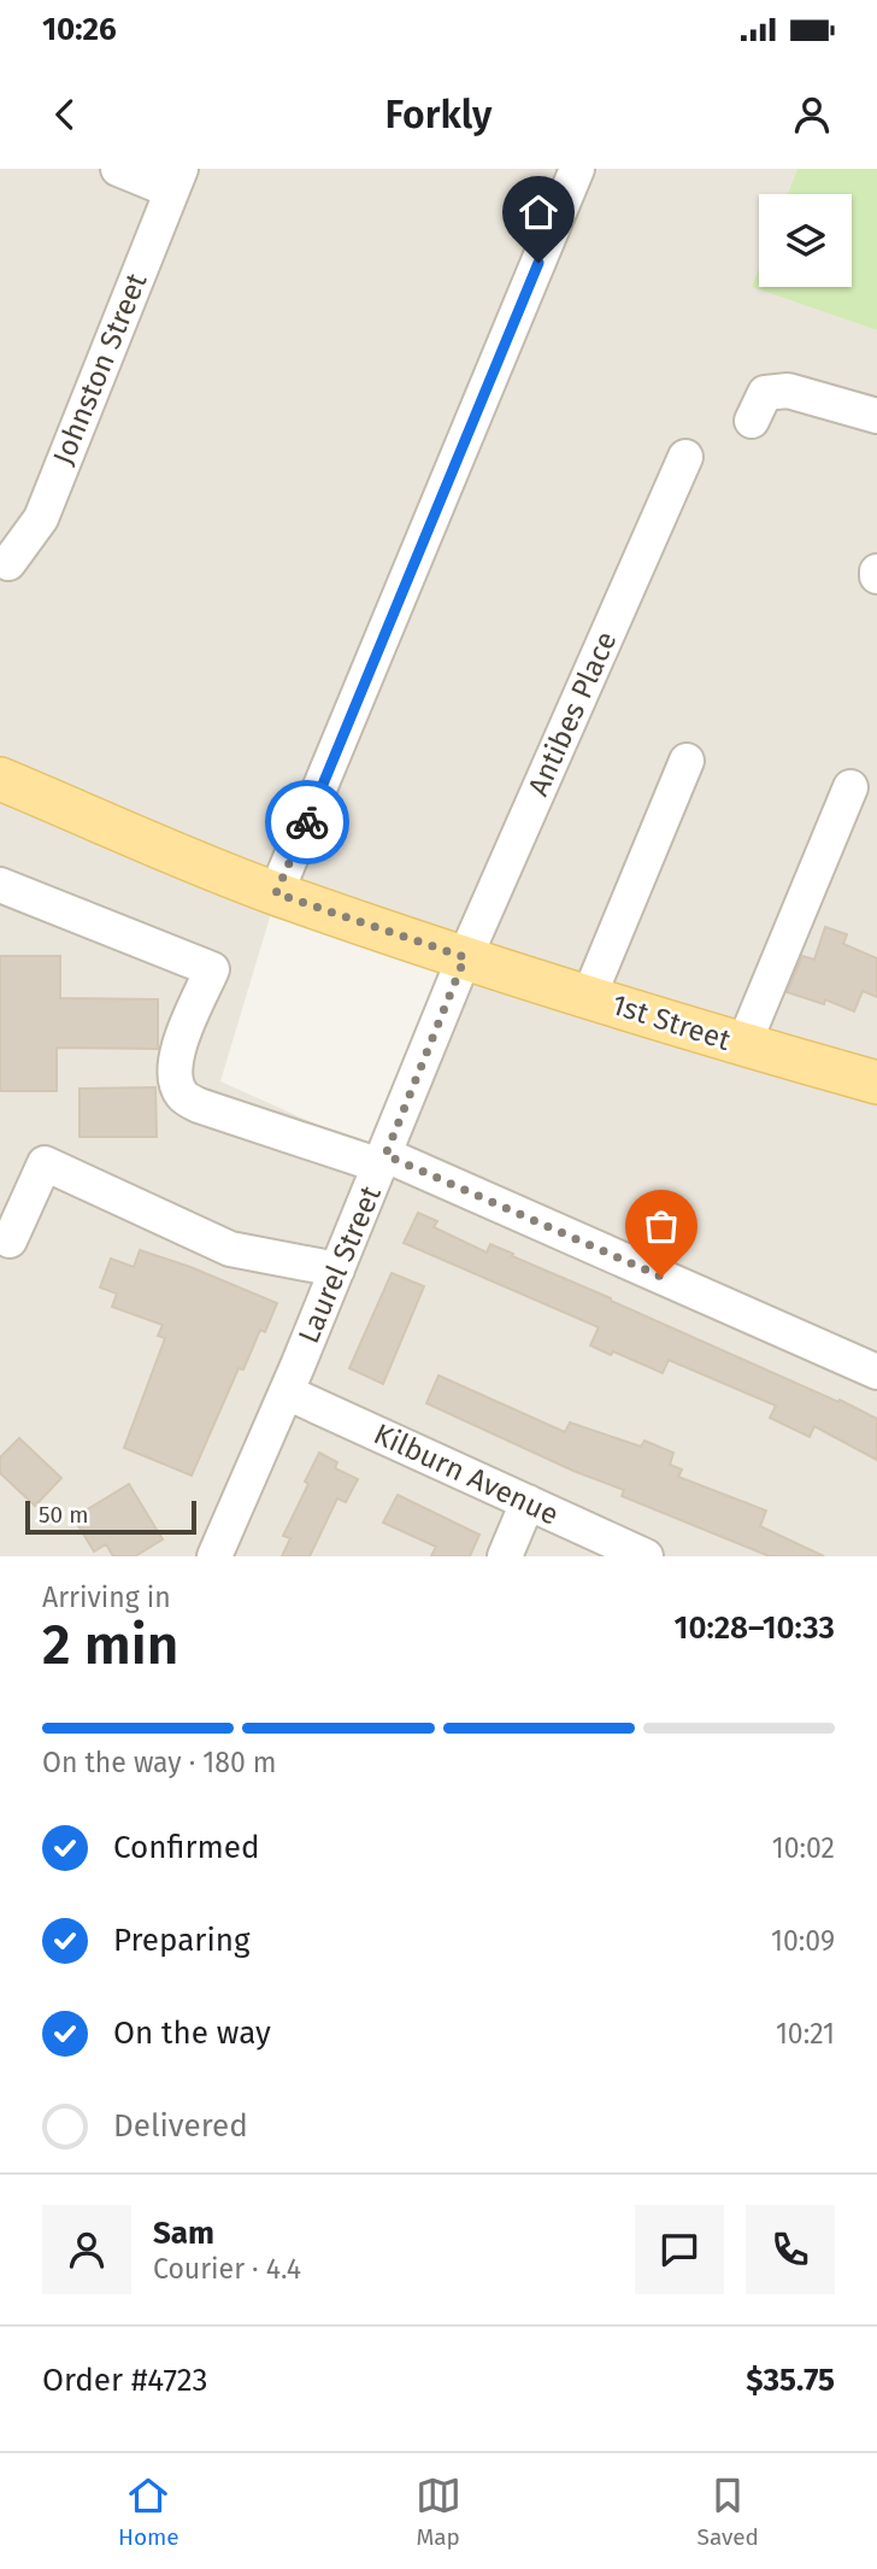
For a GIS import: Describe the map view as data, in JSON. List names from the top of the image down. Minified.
{"streets":{"main road":["1st Street"],"street":["Johnston Street","Antibes Place","Laurel Street","Kilburn Avenue"]},"crossings":[["Antibes Place","1st Street"],["Antibes Place","Laurel Street"],["1st Street","Laurel Street"],["Laurel Street","Kilburn Avenue"]],"scale_bar":"50 m","page":{"status":"10:26","header":"Forkly","scale":"50 m","heading":["2 min","Arriving in","10:28–10:33"],"panel":["Sam","Courier · 4.4","Order #4723","$35.75"],"bar":"On the way · 180 m","list":[["Confirmed","10:02"],["Preparing","10:09"],["On the way","10:21"],"Delivered"],"tabs":["Home","Map","Saved"]}}
